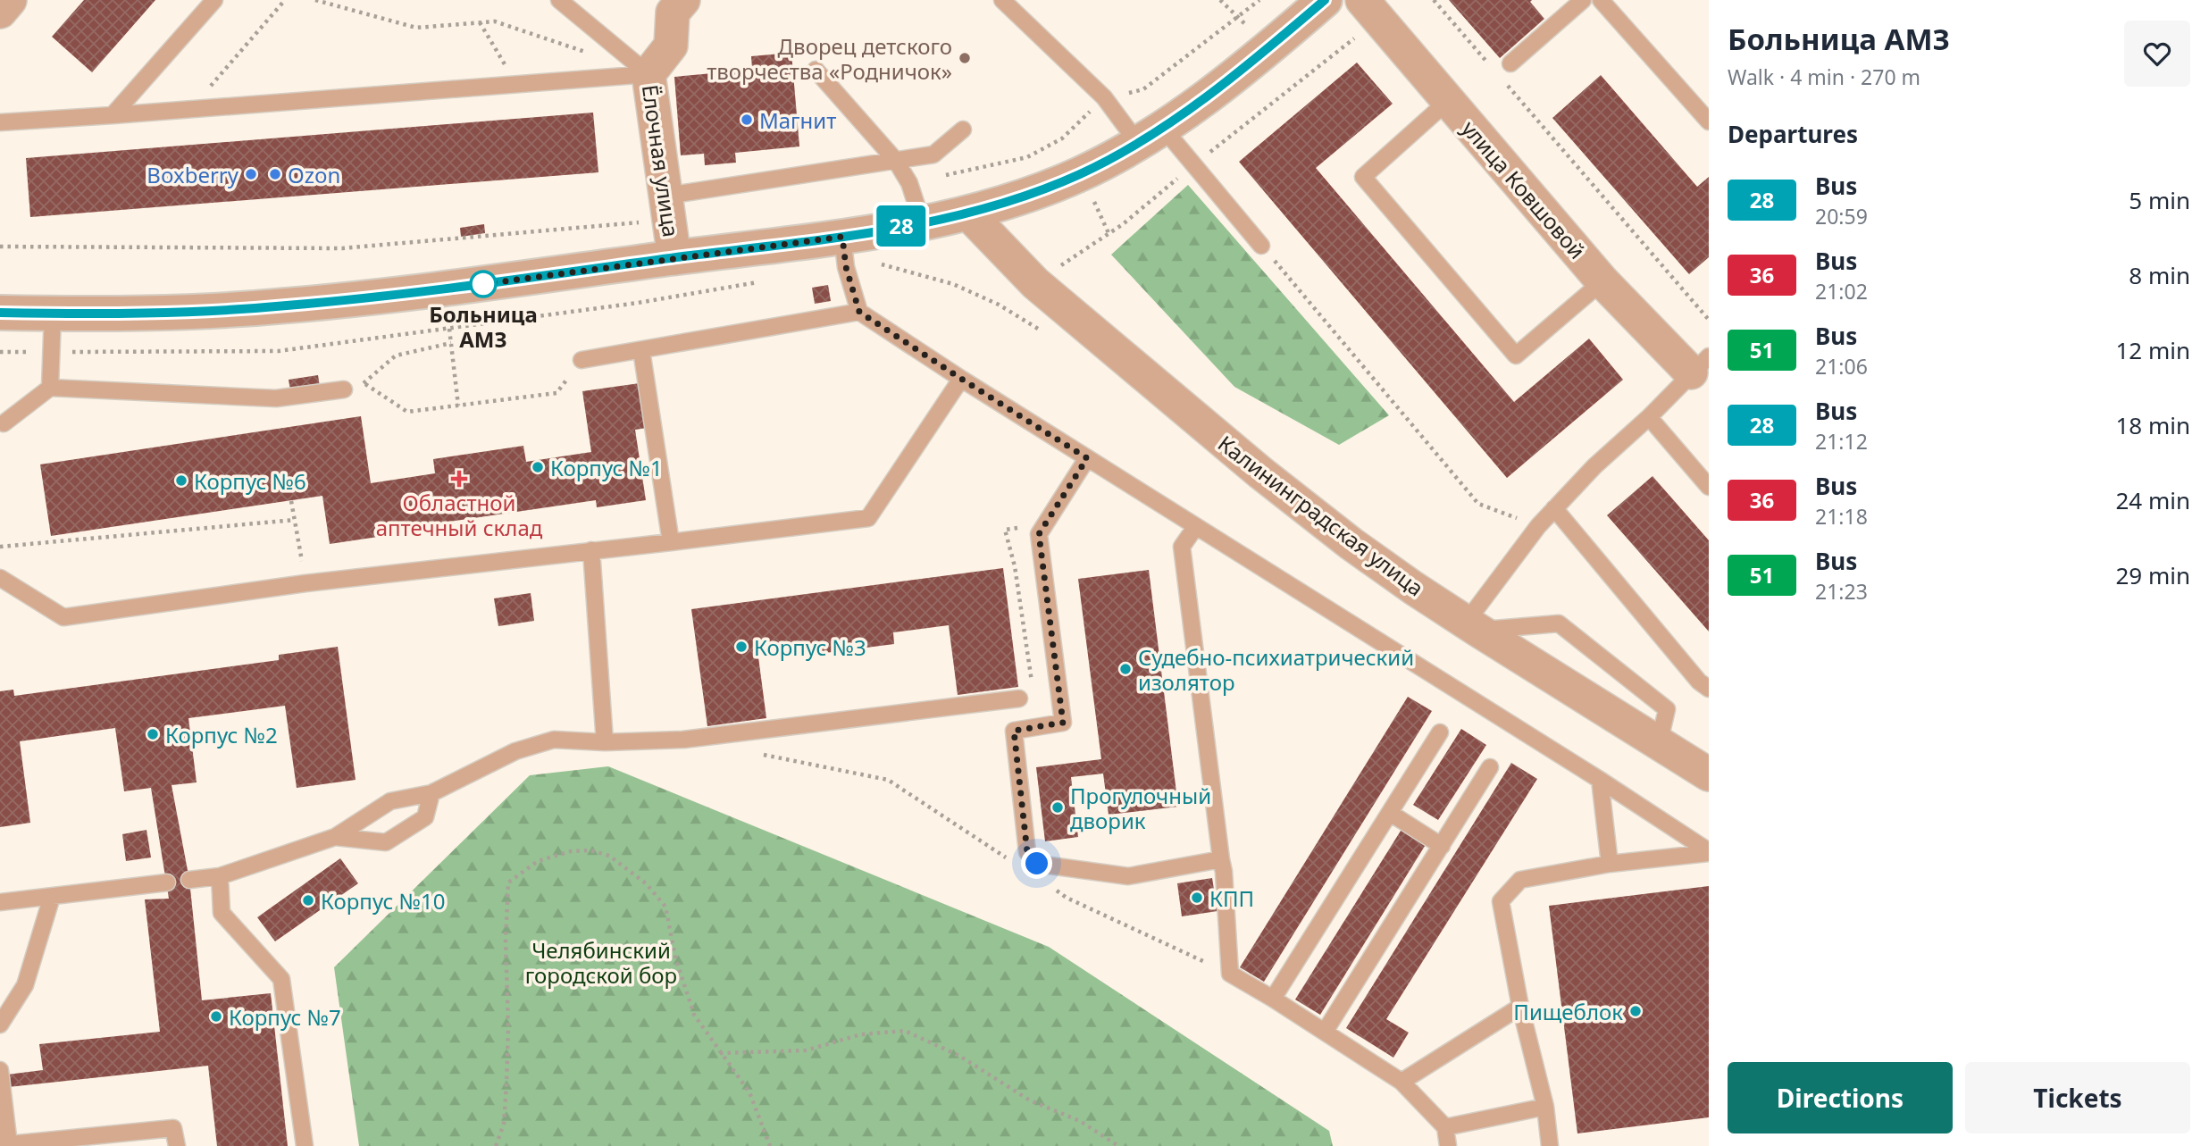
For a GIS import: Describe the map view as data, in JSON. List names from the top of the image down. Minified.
{"streets":{"street":["Ёлочная улица","улица Ковшовой","Калининградская улица"]},"parks":["Челябинский городской бор"],"places":{"other":["Дворец детского творчества «Родничок»","Магнит","Boxberry","Ozon","Больница АМЗ","Корпус №1","Корпус №6","Корпус №3","Судебно-психиатрический изолятор","Корпус №2","Прогулочный дворик","КПП","Корпус №10","Пищеблок","Корпус №7"],"health":["Областной аптечный склад"]},"lines":["bus line 28"],"page":{"on_map":"28","heading":[["Больница АМЗ","Walk · 4 min · 270 m"],"Departures"],"list":[{"mark":"28","name":"Bus","note":"20:59","value":"5 min"},{"mark":"36","name":"Bus","note":"21:02","value":"8 min"},{"mark":"51","name":"Bus","note":"21:06","value":"12 min"},{"mark":"28","name":"Bus","note":"21:12","value":"18 min"},{"mark":"36","name":"Bus","note":"21:18","value":"24 min"},{"mark":"51","name":"Bus","note":"21:23","value":"29 min"}],"buttons":["Directions","Tickets"]}}
